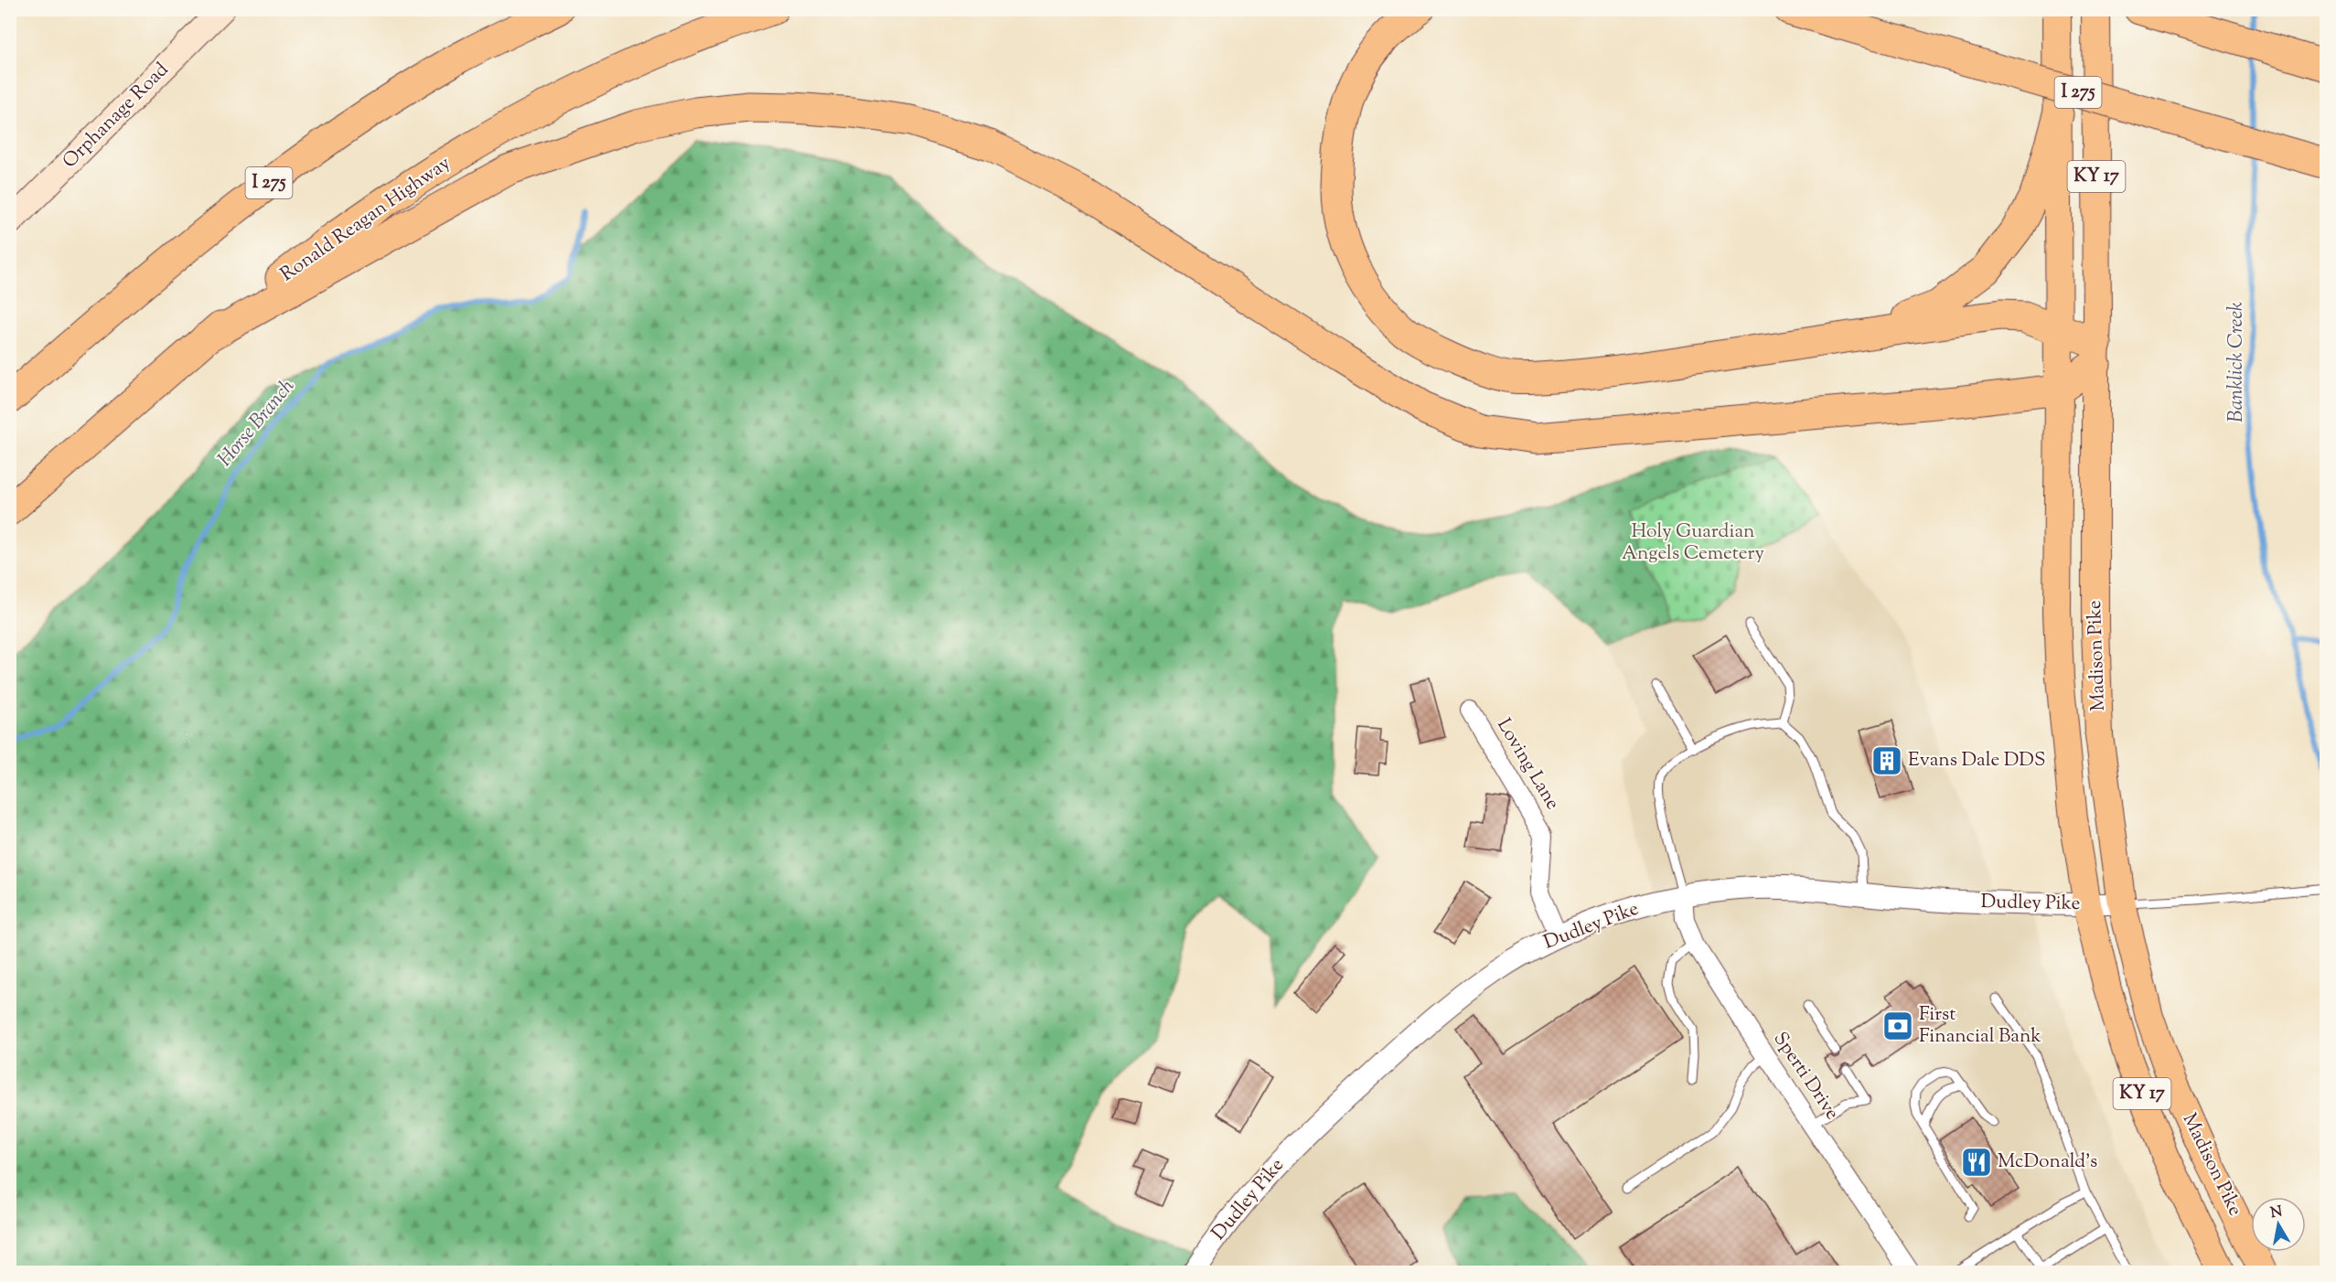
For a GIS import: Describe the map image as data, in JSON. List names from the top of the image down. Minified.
{"streets":{"highway":["I 275","Ronald Reagan Highway"],"main road":["Orphanage Road","KY 17","Madison Pike"],"street":["Loving Lane","Dudley Pike","Sperti Drive"]},"crossings":[["Madison Pike","Dudley Pike"],["Loving Lane","Dudley Pike"],["Dudley Pike","Sperti Drive"]],"water":["Banklick Creek","Horse Branch"],"parks":["Holy Guardian Angels Cemetery"],"places":{"building":["Evans Dale DDS"],"bank":["First Financial Bank"],"restaurant":["McDonald's"]},"north":"top"}
